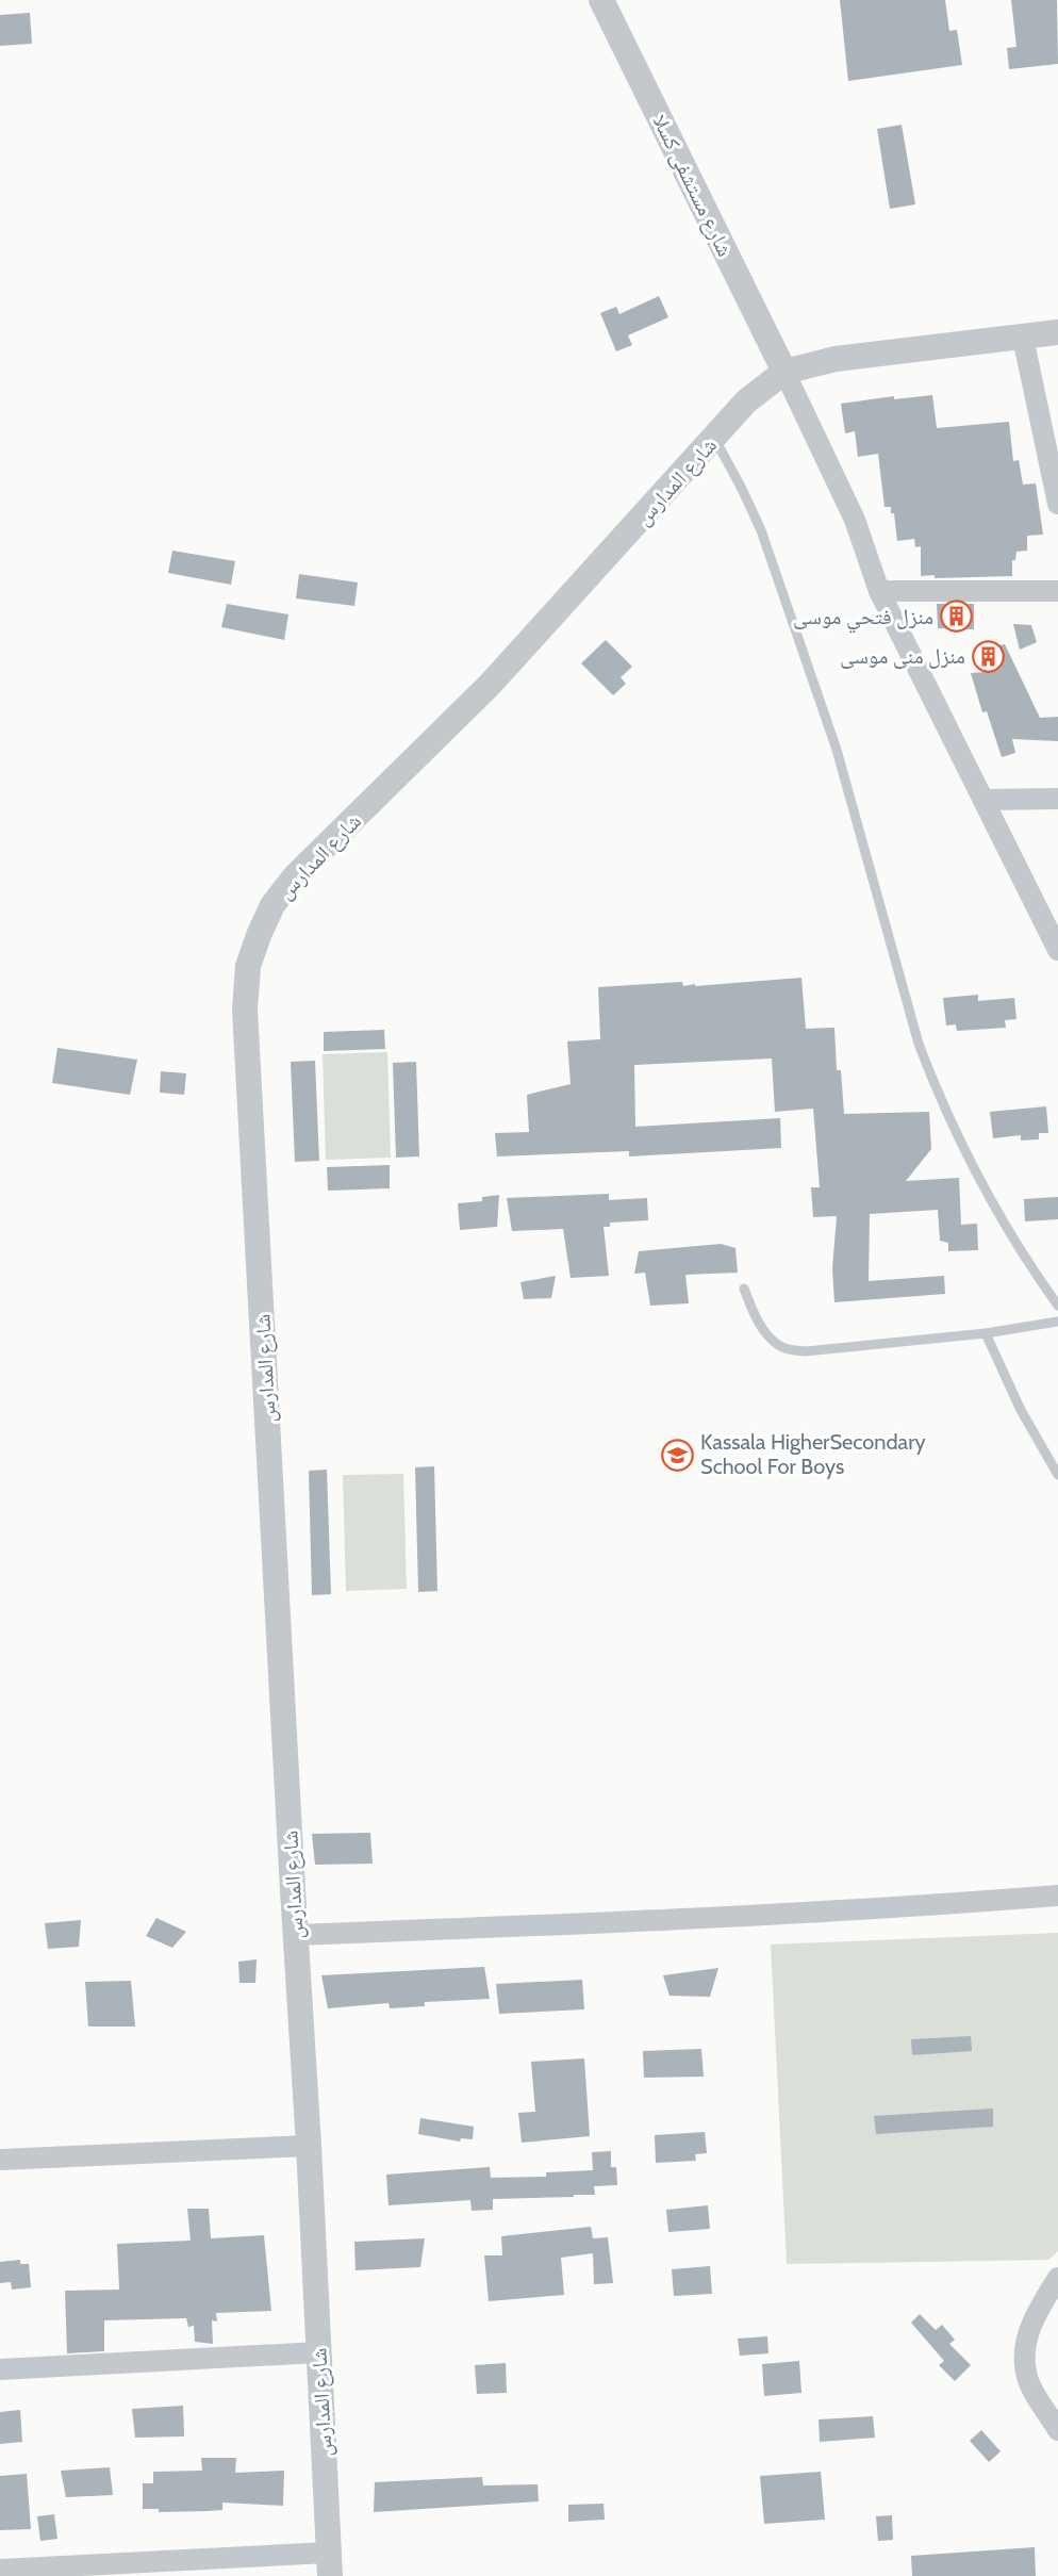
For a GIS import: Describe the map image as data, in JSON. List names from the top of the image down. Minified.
{"streets":{"street":["شارع مستشفى كسلا","شارع المدارس"]},"crossings":[["شارع مستشفى كسلا","شارع المدارس"]],"places":{"building":["منزل فتحي موسى","منزل منى موسى"],"school or university":["Kassala HigherSecondary School For Boys"]}}
